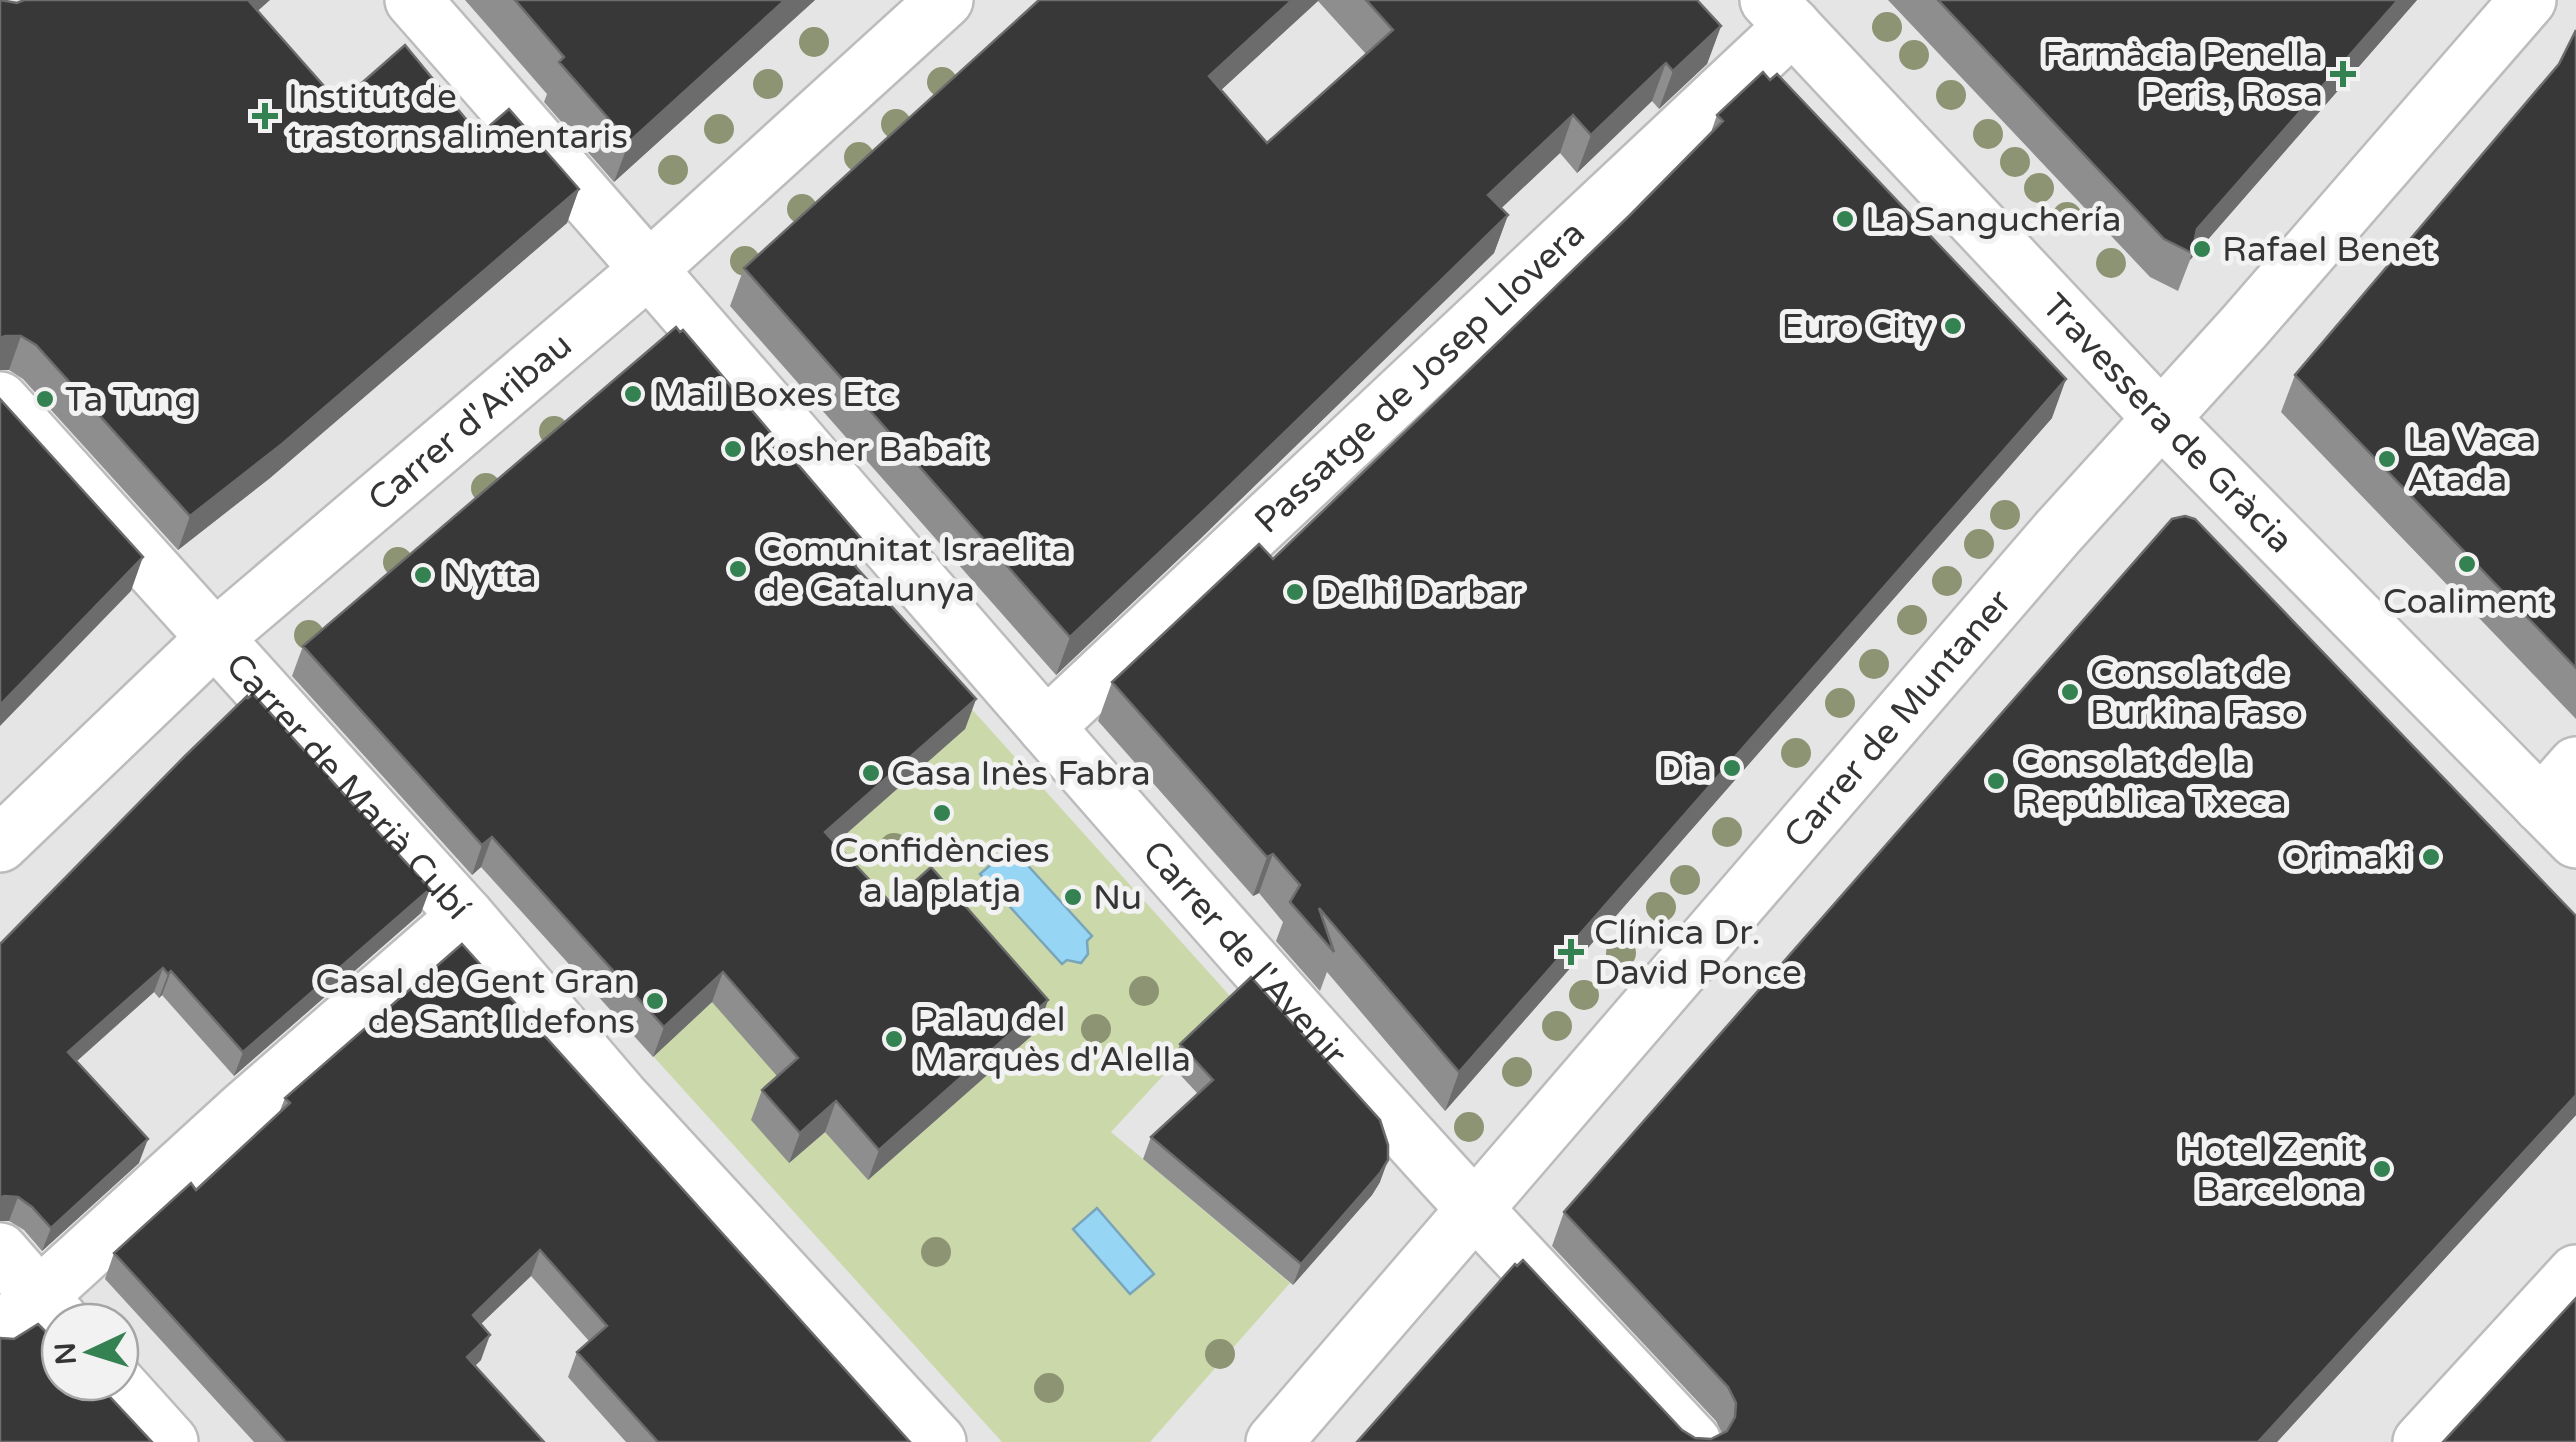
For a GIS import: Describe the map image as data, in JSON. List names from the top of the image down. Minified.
{"streets":{"street":["Passatge de Josep Llovera","Carrer d'Aribau","Travessera de Gràcia","Carrer de Muntaner","Carrer de Marià Cubí","Carrer de l'Avenir"]},"crossings":[["Passatge de Josep Llovera","Travessera de Gràcia"],["Passatge de Josep Llovera","Carrer de l'Avenir"],["Carrer d'Aribau","Carrer de Marià Cubí"],["Carrer d'Aribau","Carrer de l'Avenir"],["Travessera de Gràcia","Carrer de Muntaner"],["Carrer de Muntaner","Carrer de l'Avenir"]],"places":{"health":["Farmàcia Penella Peris, Rosa","Institut de trastorns alimentaris","Clínica Dr. David Ponce"],"other":["La Sanguchería","Rafael Benet","Euro City","Mail Boxes Etc","Ta Tung","Kosher Babait","La Vaca Atada","Coaliment","Comunitat Israelita de Catalunya","Nytta","Delhi Darbar","Consolat de Burkina Faso","Dia","Casa Inès Fabra","Consolat de la República Txeca","Confidències a la platja","Orimaki","Nu","Casal de Gent Gran de Sant Ildefons","Palau del Marquès d'Alella","Hotel Zenit Barcelona"]},"north":"left"}
